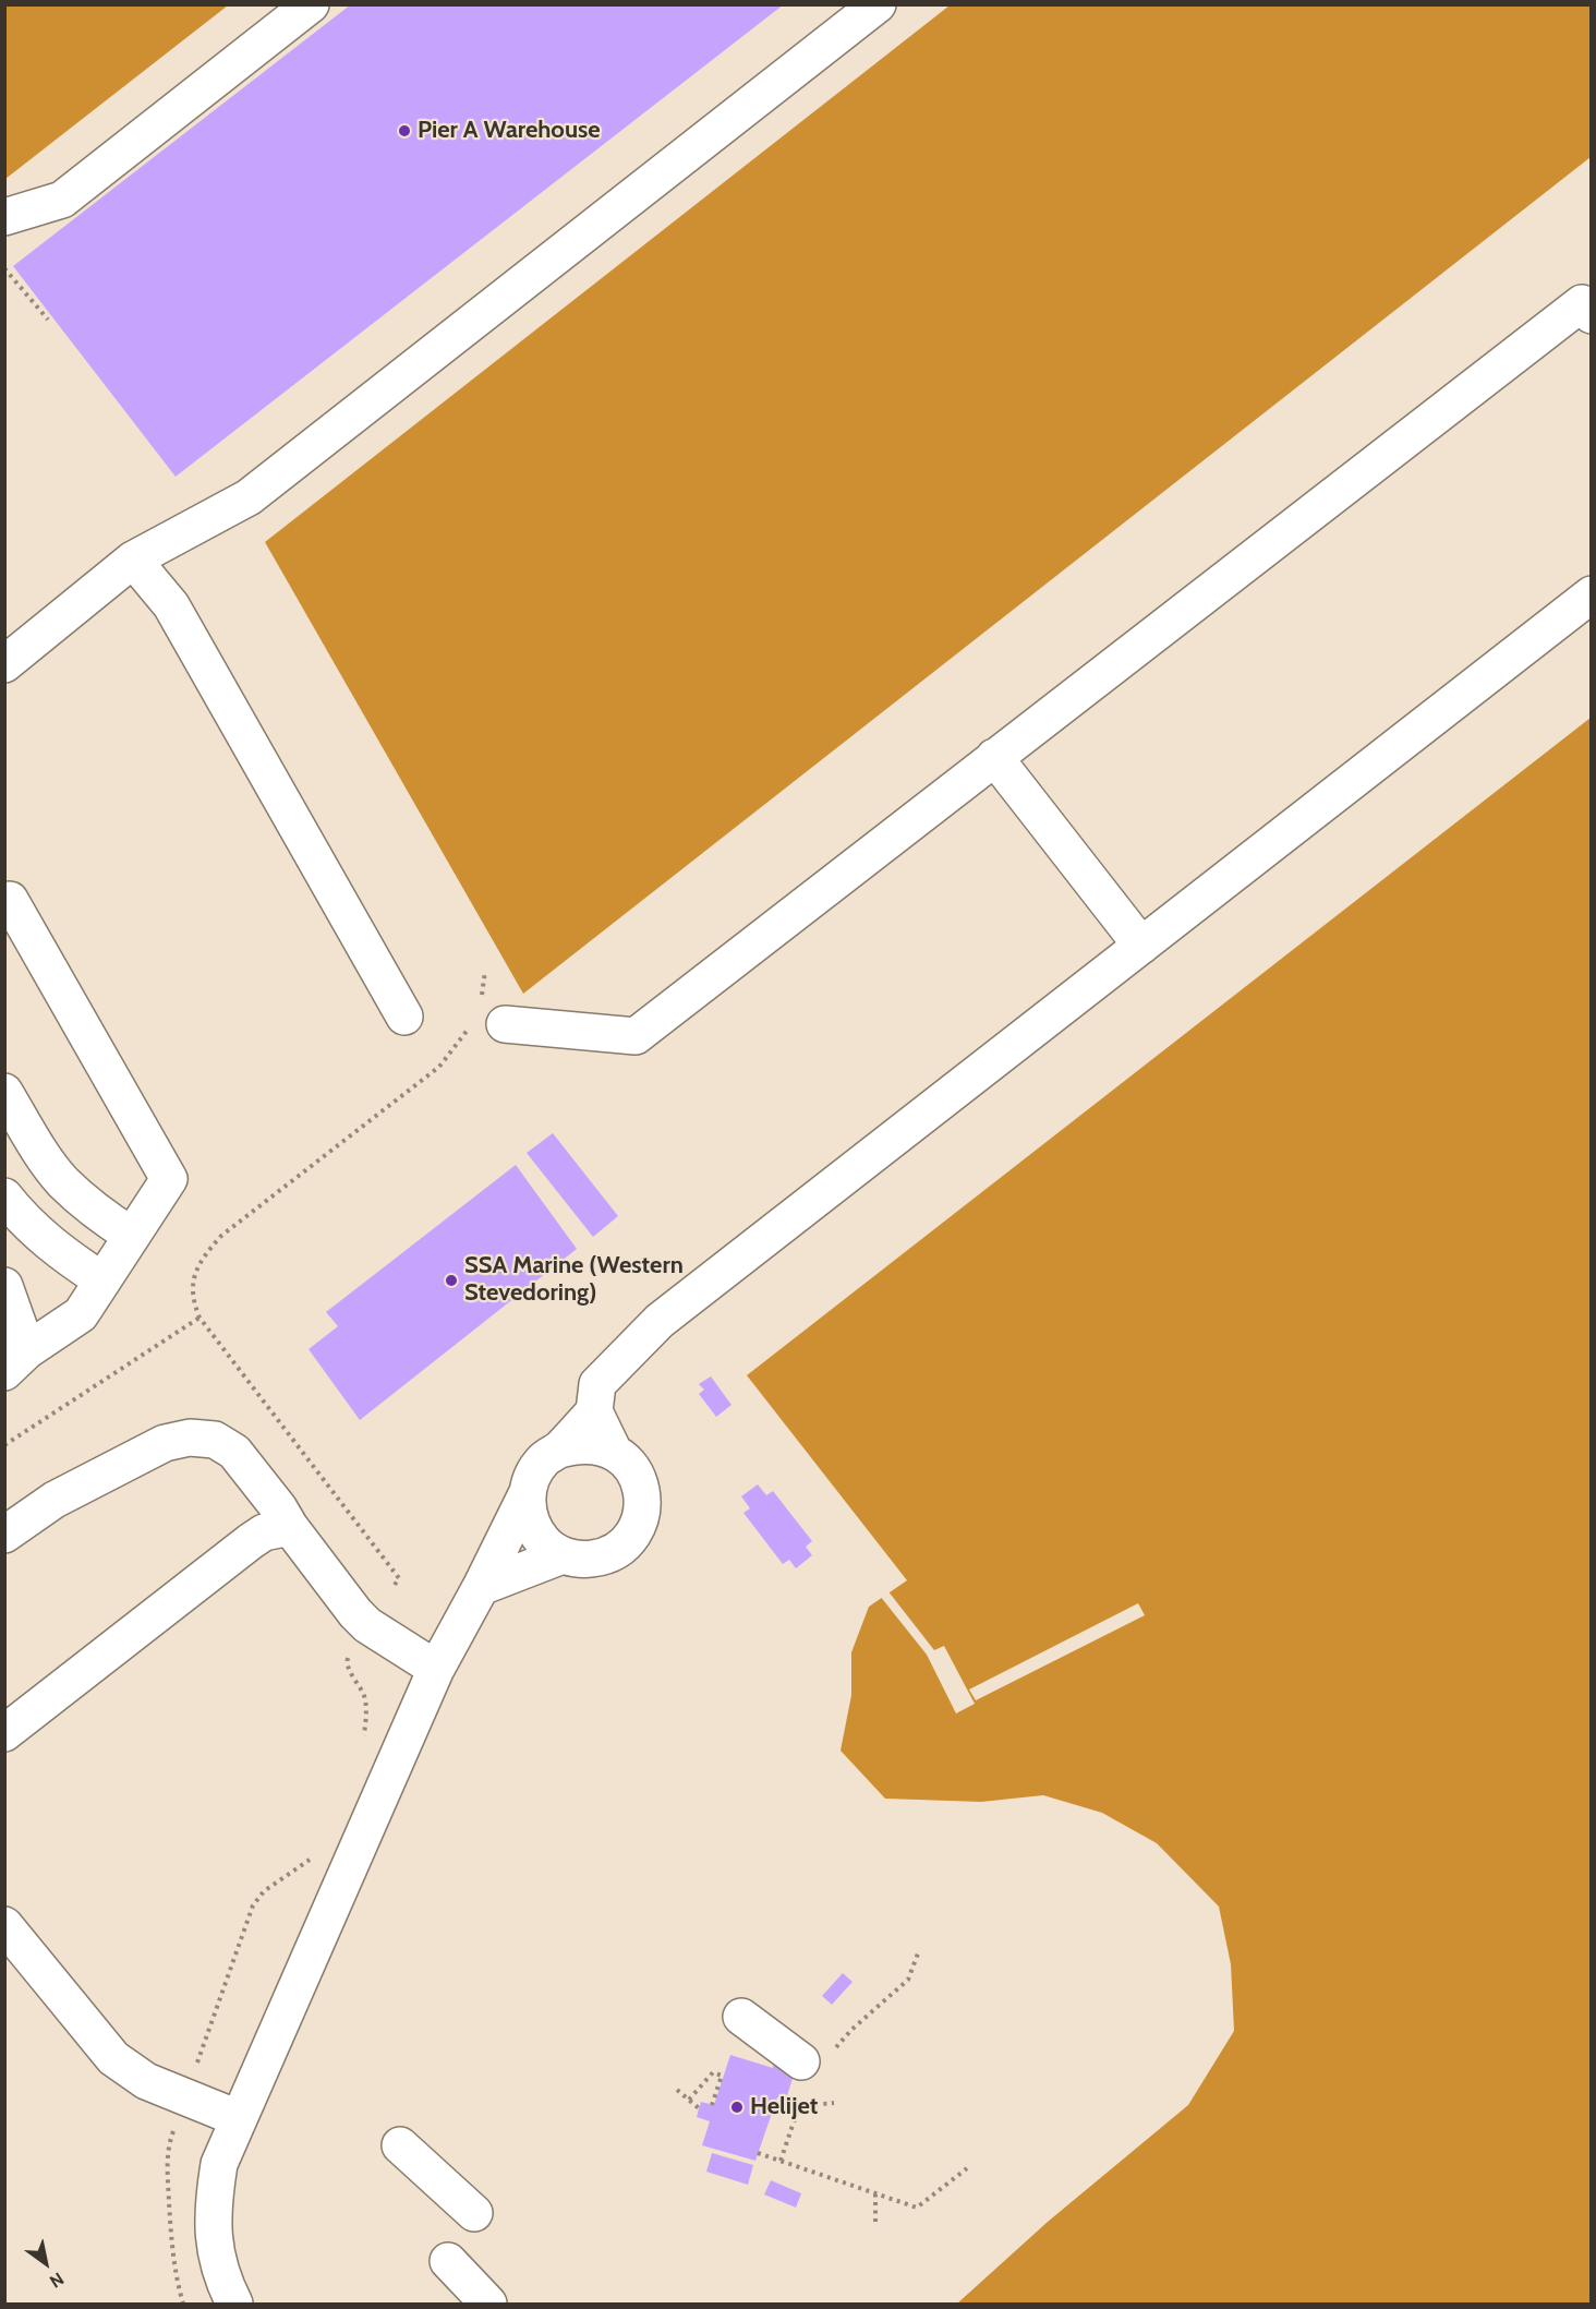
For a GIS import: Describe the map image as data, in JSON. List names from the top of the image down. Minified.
{"places":["Pier A Warehouse","SSA Marine (Western Stevedoring)","Helijet"],"north":"bottom right"}
